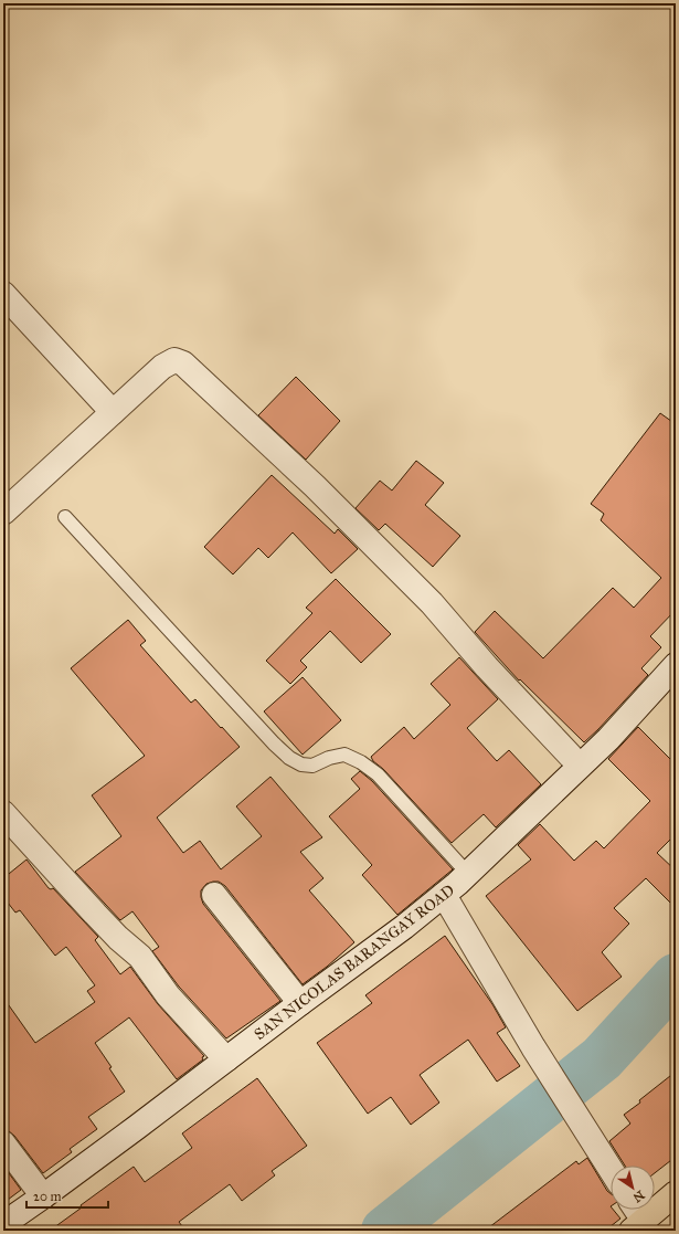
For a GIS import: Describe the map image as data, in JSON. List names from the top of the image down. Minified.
{"streets":{"street":["SAN NICOLAS BARANGAY ROAD"]},"scale_bar":"20 m","north":"bottom right"}
